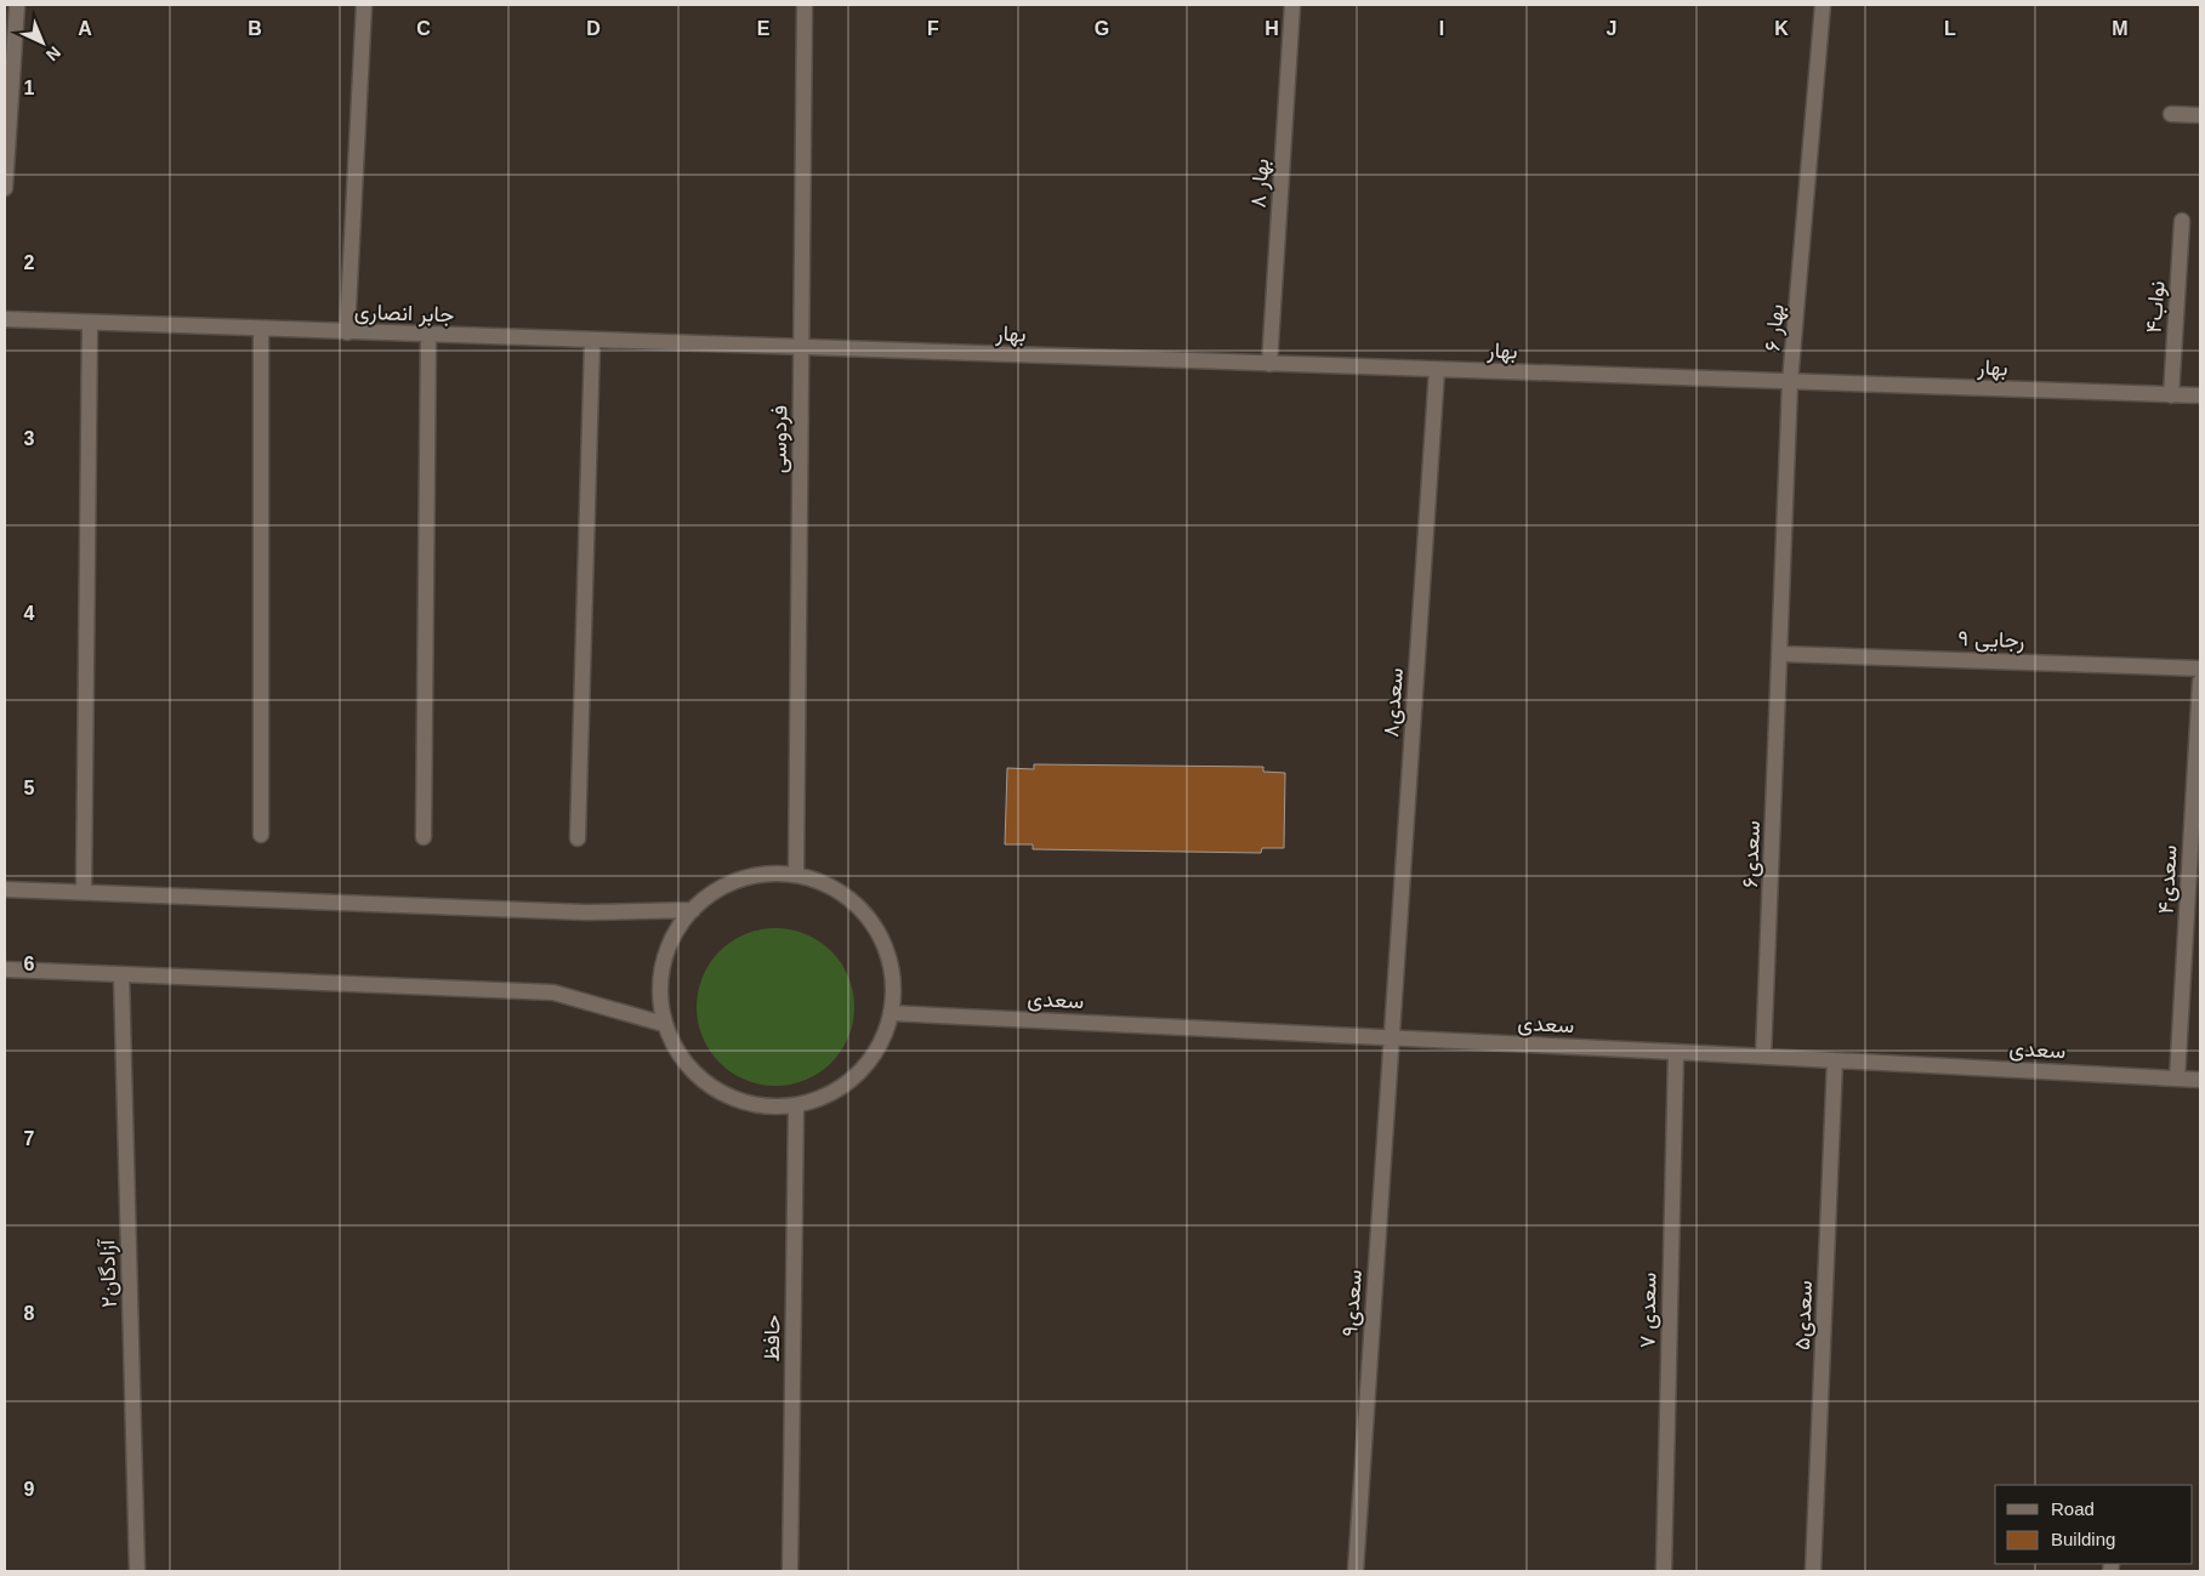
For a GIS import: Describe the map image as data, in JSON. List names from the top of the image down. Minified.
{"streets":{"street":["بهار ۸","نواب۴","جابر انصاری","بهار ۶","بهار","فردوسی","رجایی ۹","سعدی۸","سعدی۶","سعدی۴","سعدی","آزادگان۲","سعدی۹","سعدی ۷","سعدی۵","حافظ"]},"crossings":[["بهار ۸","بهار"],["نواب۴","بهار"],["جابر انصاری","بهار"],["جابر انصاری","فردوسی"],["بهار ۶","بهار"],["بهار ۶","رجایی ۹"],["بهار ۶","سعدی۶"],["بهار","فردوسی"],["بهار","سعدی۸"],["رجایی ۹","سعدی۶"],["سعدی۸","سعدی"],["سعدی۸","سعدی۹"],["سعدی۶","سعدی"],["سعدی۴","سعدی"],["سعدی","سعدی۹"],["سعدی","سعدی ۷"],["سعدی","سعدی۵"]],"legend":["Road","Building"],"north":"bottom right","grid":{"columns":["A","B","C","D","E","F","G","H","I","J","K","L","M"],"rows":["1","2","3","4","5","6","7","8","9"]}}
